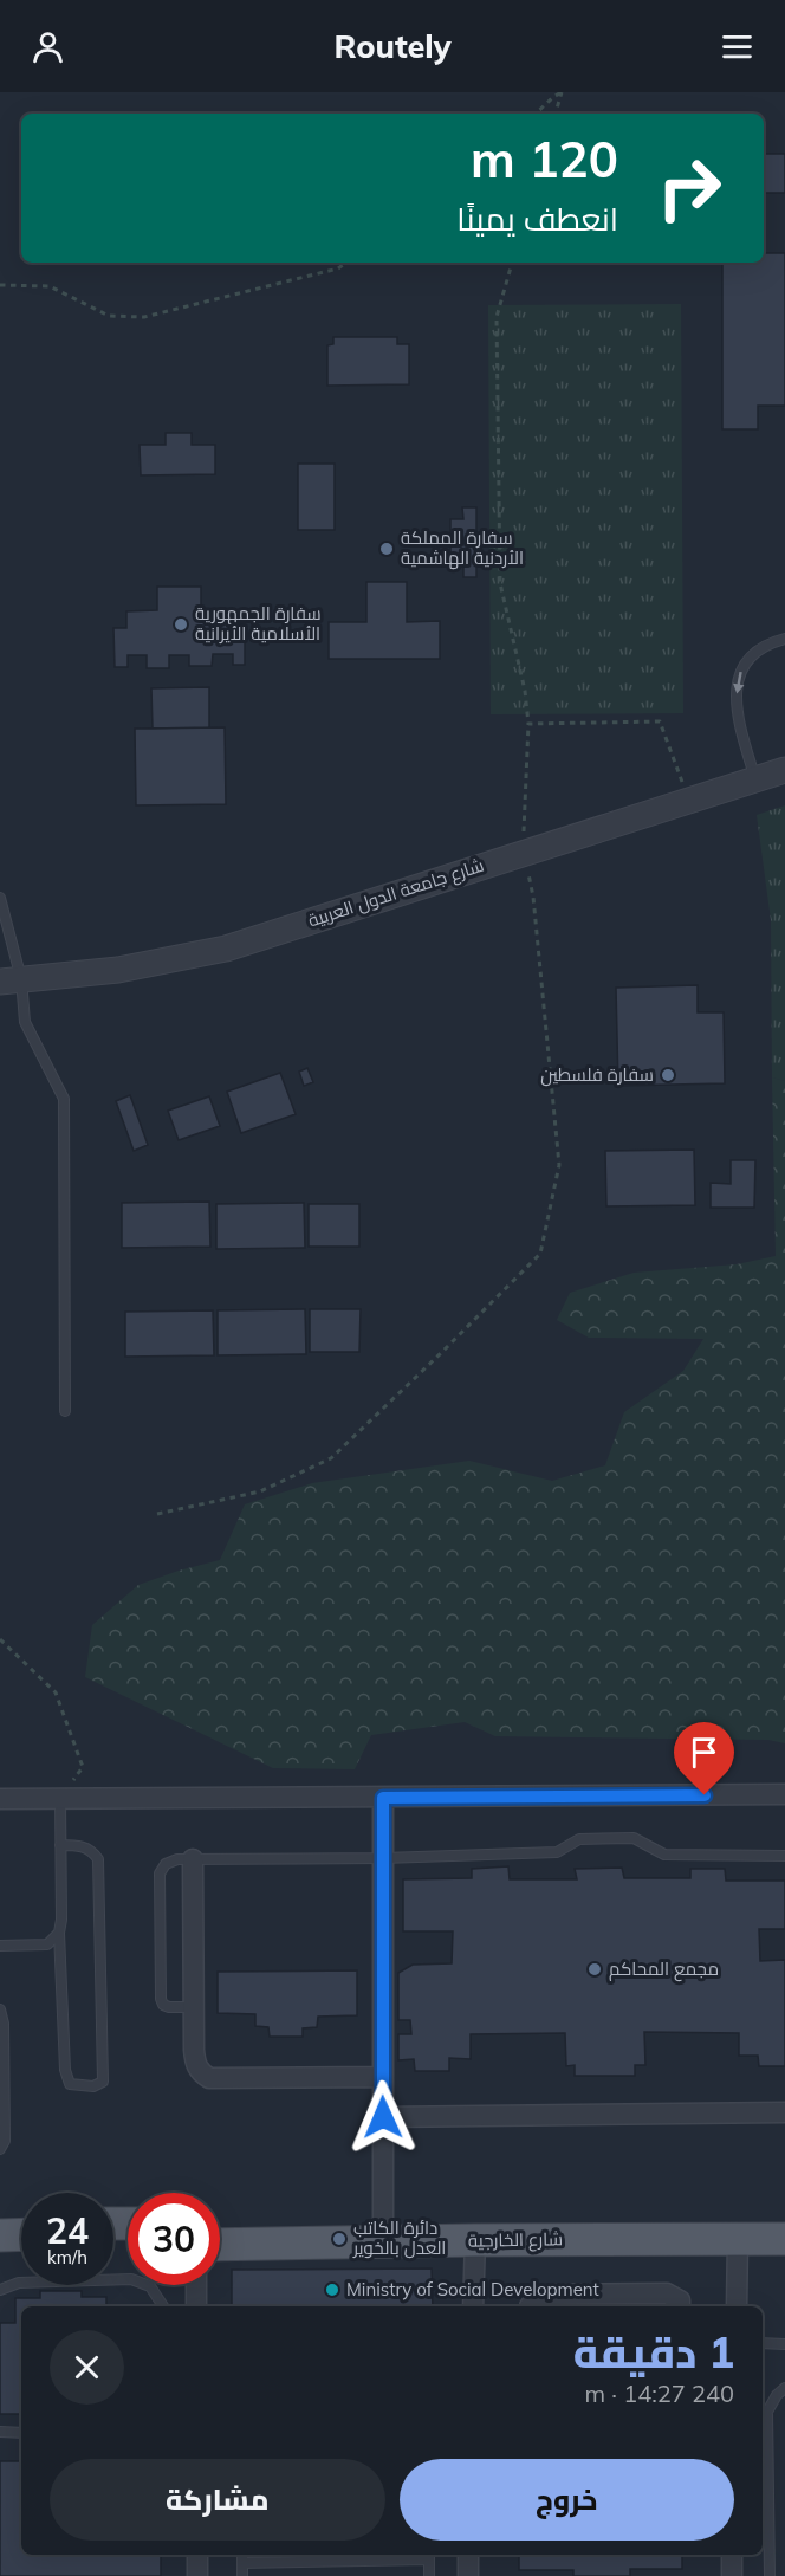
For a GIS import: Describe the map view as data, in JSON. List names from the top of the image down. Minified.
{"streets":{"main road":["شارع الخارجية"],"street":["شارع جامعة الدول العربية"]},"places":["سفارة المملكة الأردنية الهاشمية","سفارة الجمهورية الأسلامية الأيرانية","سفارة فلسطين","مجمع المحاكم","دائرة الكاتب العدل بالخوير","Ministry of Social Development"],"page":{"header":"Routely","turn":["120 m","انعطف يمينًا"],"speed":"24 km/h","limit":"30","heading":["1 دقيقة","240 m · 14:27"],"buttons":["خروج","مشاركة"]}}
